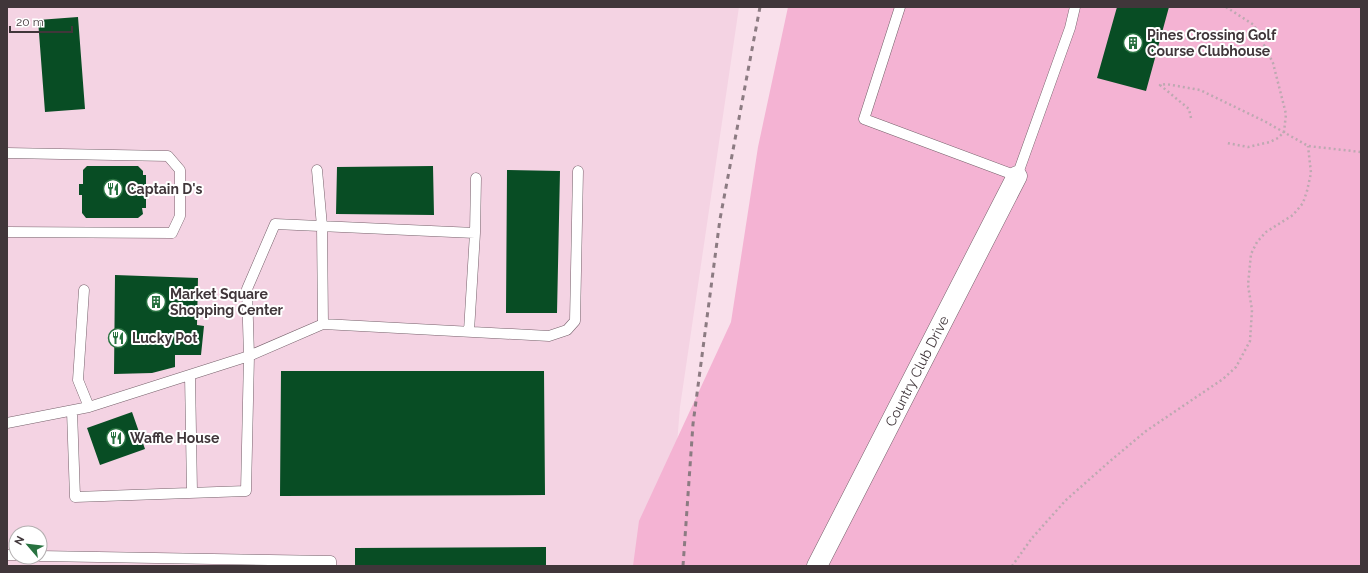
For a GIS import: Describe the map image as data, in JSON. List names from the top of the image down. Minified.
{"streets":{"street":["Country Club Drive"]},"places":{"building":["Pines Crossing Golf Course Clubhouse","Market Square Shopping Center"],"restaurant":["Captain D's","Lucky Pot","Waffle House"]},"scale_bar":"20 m","north":"top left"}
